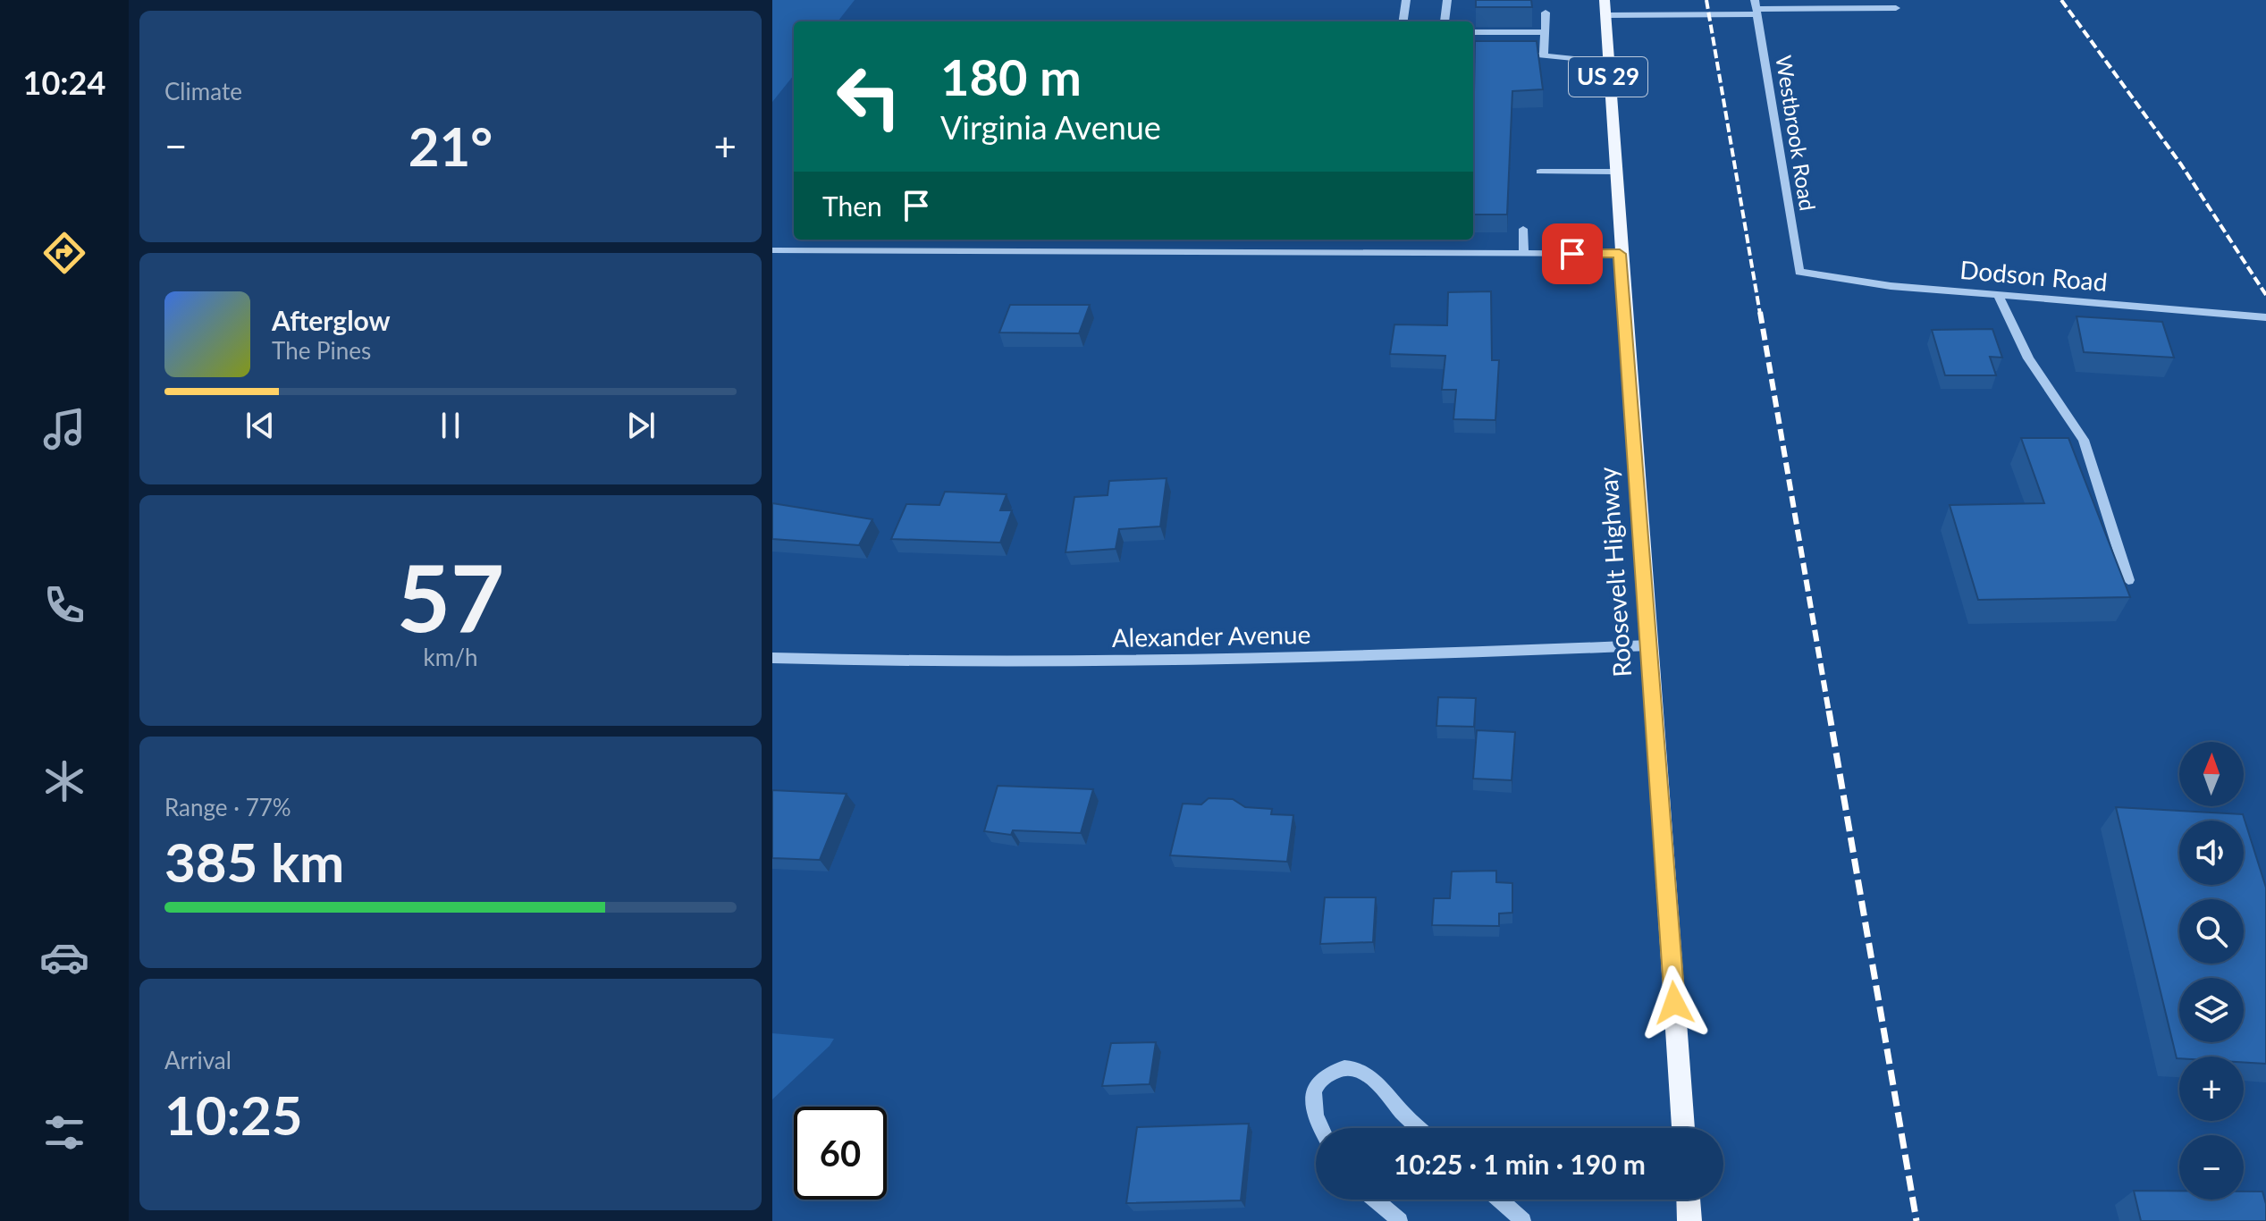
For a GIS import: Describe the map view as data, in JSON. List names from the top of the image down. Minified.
{"streets":{"main road":["US 29","Roosevelt Highway"],"street":["Westbrook Road","Dodson Road","Alexander Avenue"]},"crossings":[["Westbrook Road","Dodson Road"],["Roosevelt Highway","Alexander Avenue"]],"north":"top","page":{"tabs":"10:24","tile":["Climate",["57","km/h"],["Range · 77%","385 km"],["Arrival","10:25"]],"turn":["180 m","Virginia Avenue"],"heat":["−","21°","+"],"then":"Then","song":["Afterglow","The Pines"],"map_buttons":["+","−"],"limit":"60","trip":"10:25 · 1 min · 190 m"}}
